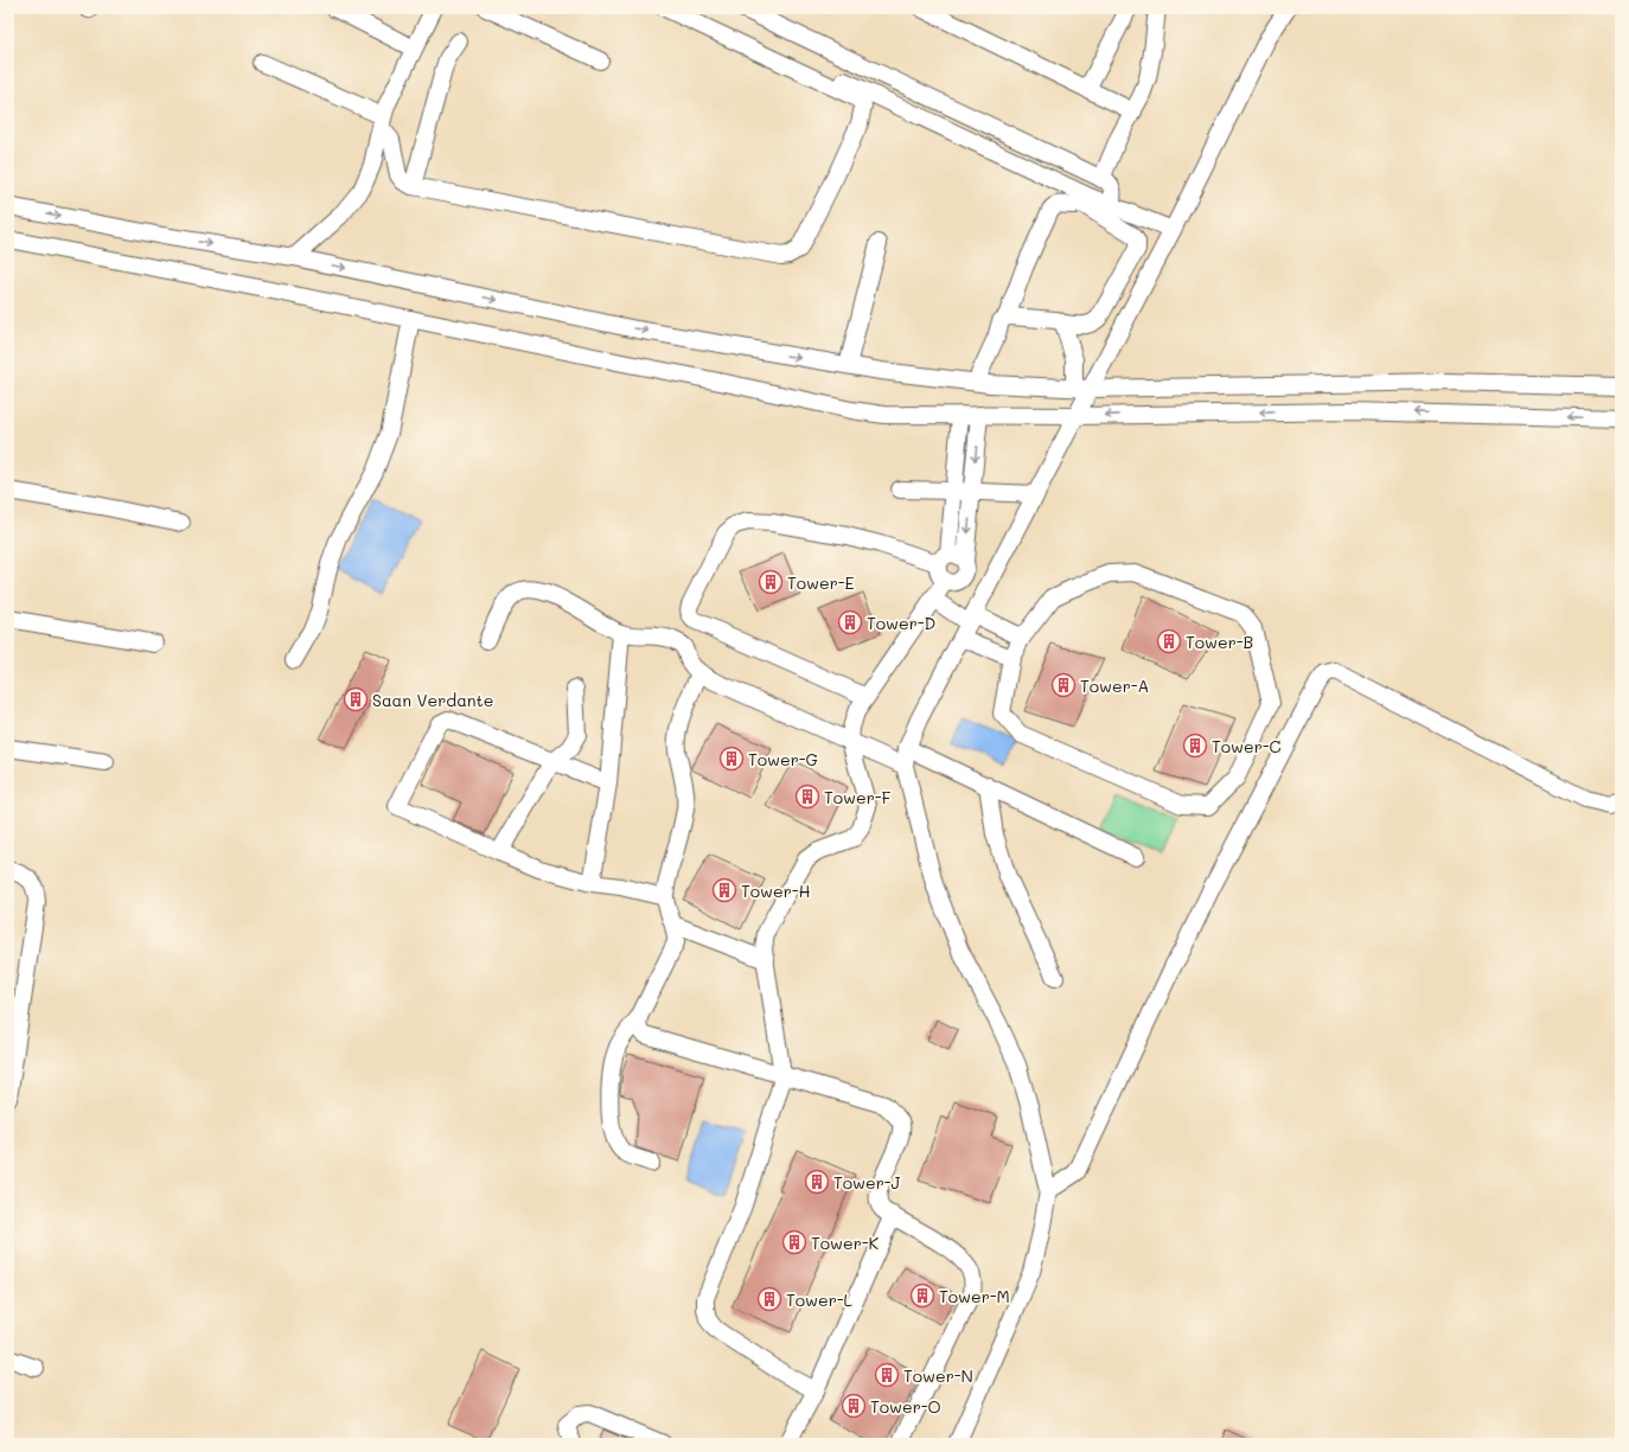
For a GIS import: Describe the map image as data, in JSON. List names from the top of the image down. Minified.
{"places":{"building":["Tower-E","Tower-D","Tower-B","Tower-A","Saan Verdante","Tower-C","Tower-G","Tower-F","Tower-H","Tower-J","Tower-K","Tower-M","Tower-L","Tower-N","Tower-O"]}}
